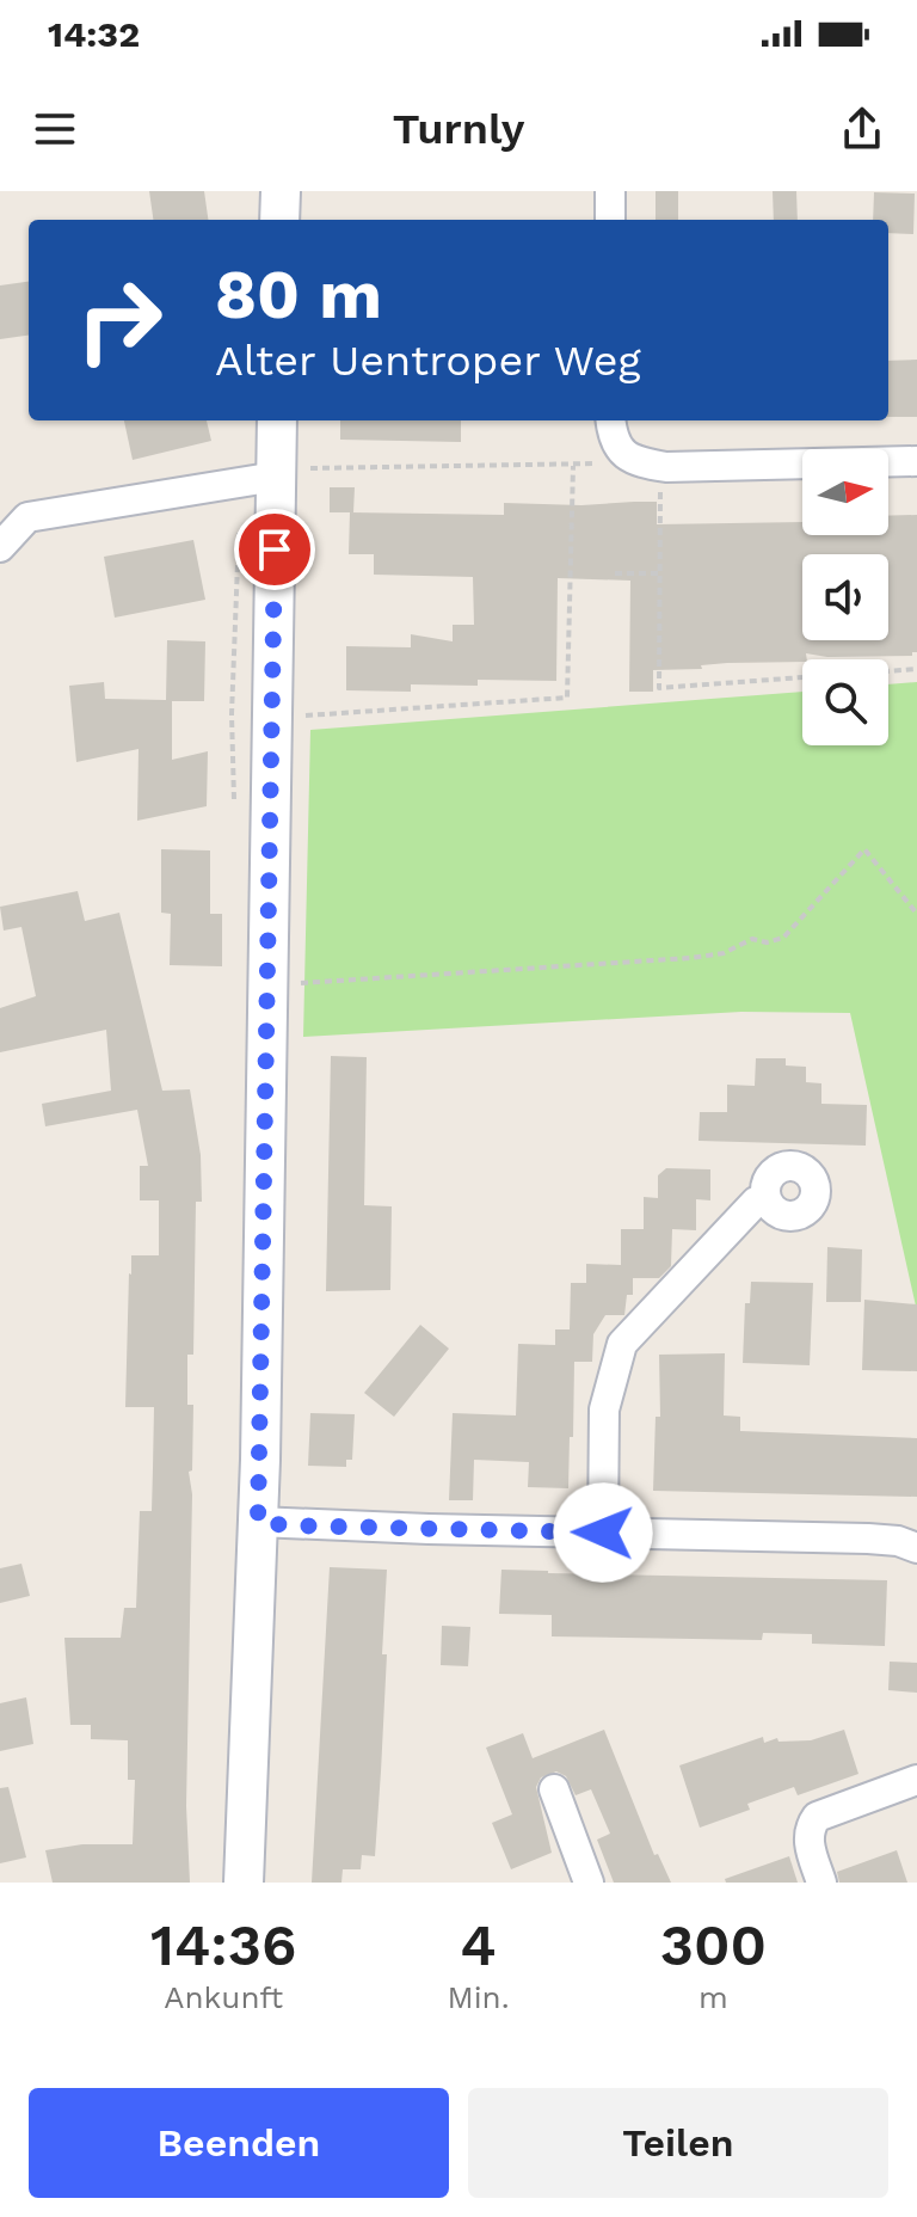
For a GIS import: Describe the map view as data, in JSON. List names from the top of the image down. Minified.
{"north":"right","page":{"status":"14:32","header":"Turnly","turn":["80 m","Alter Uentroper Weg"],"eta":["14:36","Ankunft","4","Min.","300","m"],"buttons":["Beenden","Teilen"]}}
